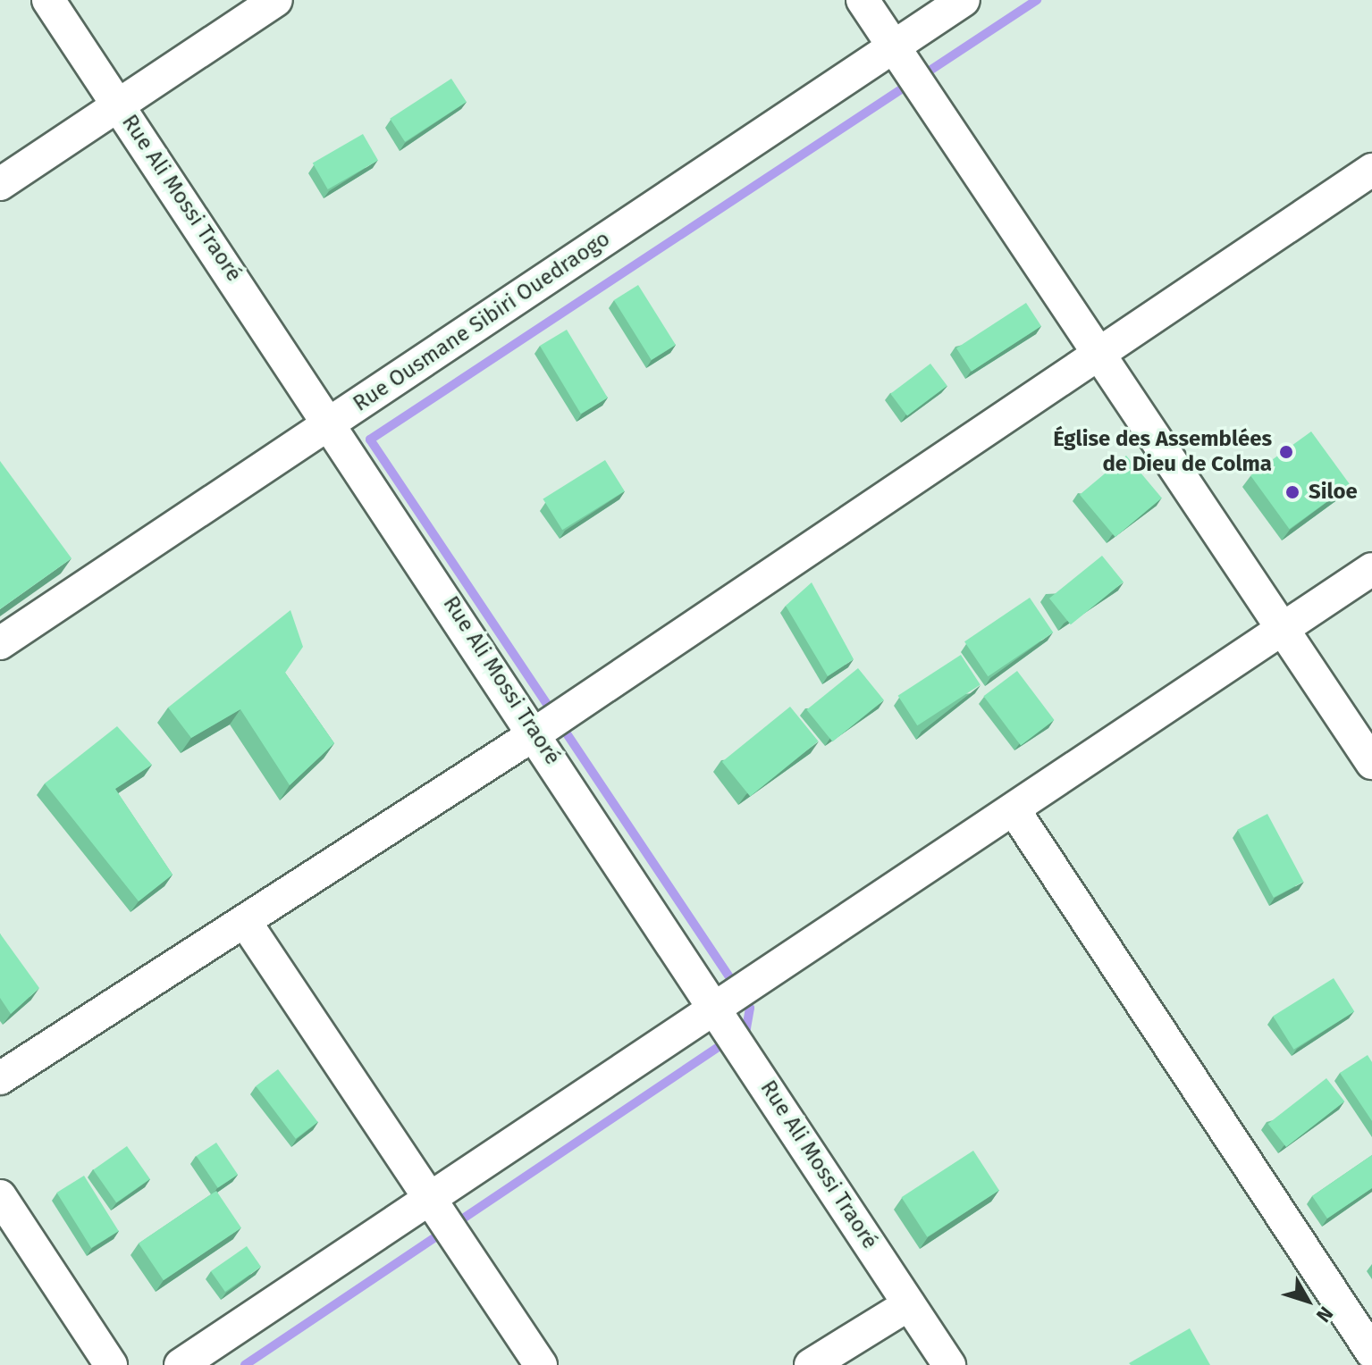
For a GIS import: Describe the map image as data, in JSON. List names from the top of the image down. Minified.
{"streets":{"street":["Rue Ali Mossi Traoré","Rue Ousmane Sibiri Ouedraogo"]},"crossings":[["Rue Ali Mossi Traoré","Rue Ousmane Sibiri Ouedraogo"]],"places":["Église des Assemblées de Dieu de Colma","Siloe"],"north":"bottom right"}
